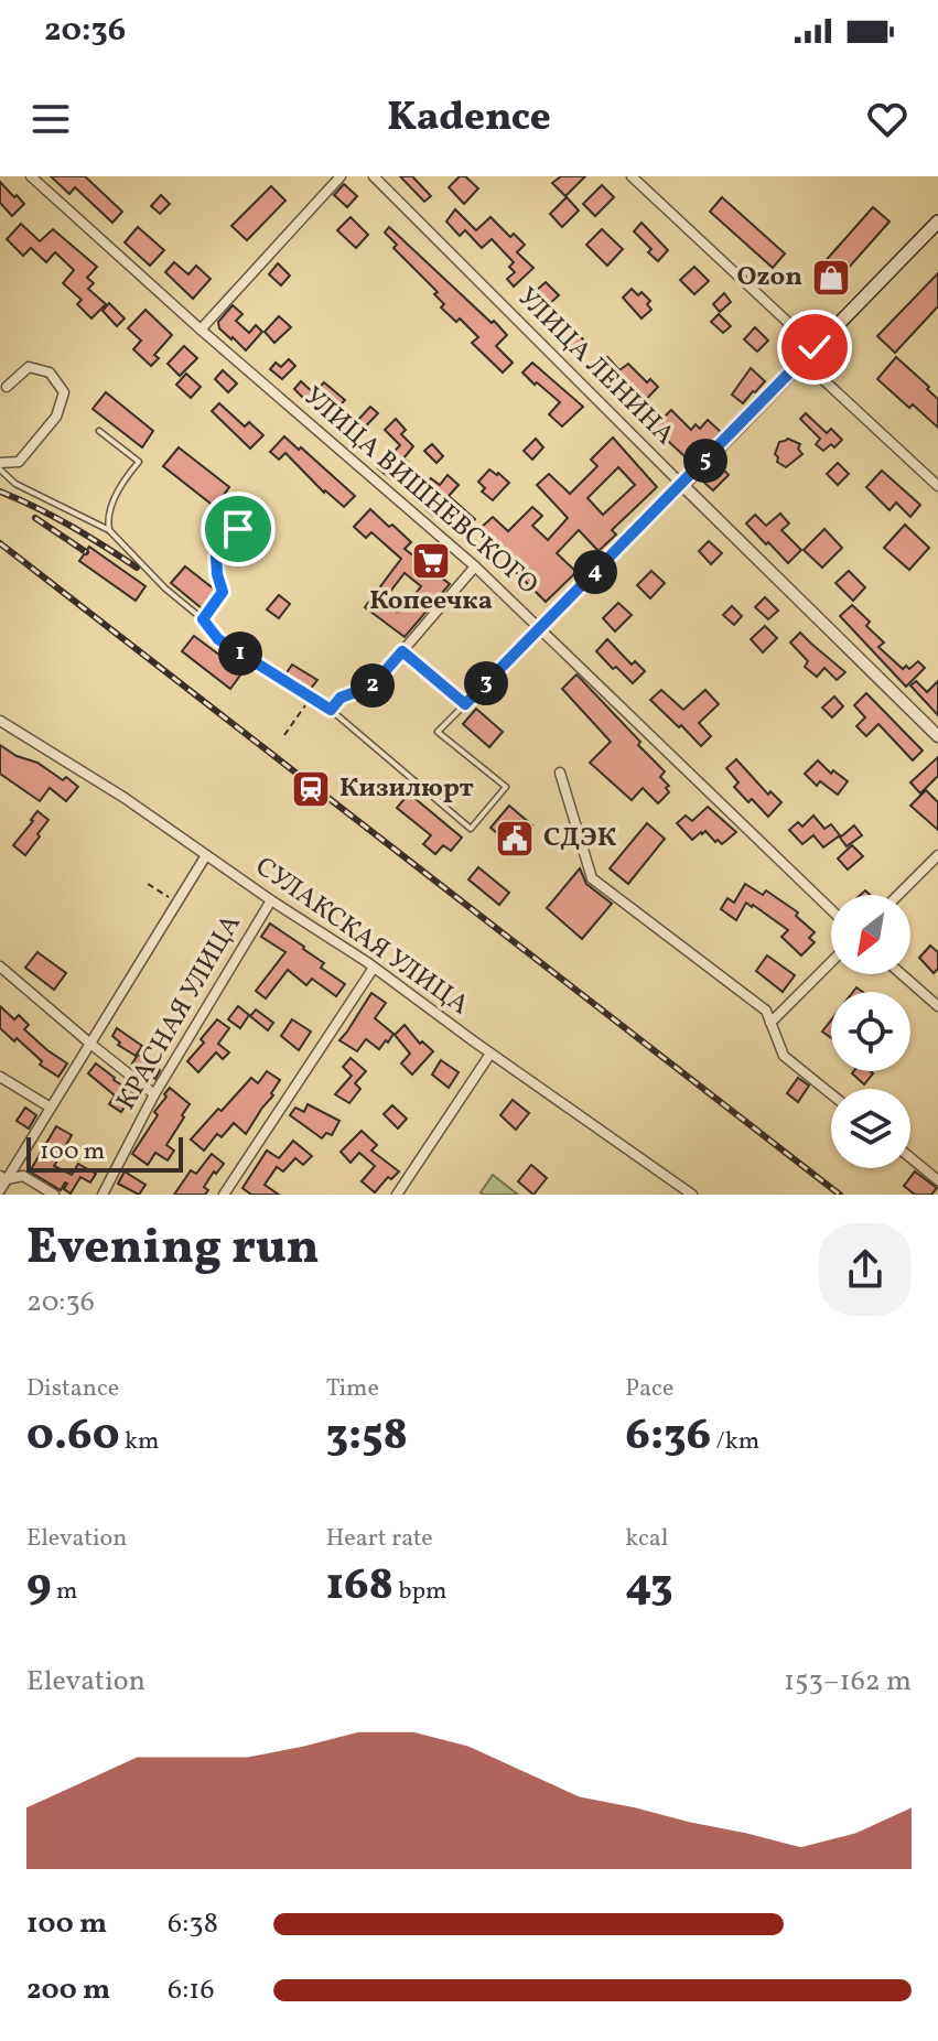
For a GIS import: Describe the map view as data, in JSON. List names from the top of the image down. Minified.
{"streets":{"street":["УЛИЦА ЛЕНИНА","УЛИЦА ВИШНЕВСКОГО","СУЛАКСКАЯ УЛИЦА","КРАСНАЯ УЛИЦА"]},"crossings":[["СУЛАКСКАЯ УЛИЦА","КРАСНАЯ УЛИЦА"]],"places":{"shop":["Ozon"],"supermarket":["Копеечка"],"station":["Кизилюрт"],"public building":["СДЭК"]},"scale_bar":"100 m","north":"bottom left","page":{"status":"20:36","header":"Kadence","pins":["5","4","1","3","2"],"scale":"100 m","heading":["Evening run","20:36"],"stats":[["Distance","0.60 km"],["Time","3:58"],["Pace","6:36 /km"],["Elevation","9 m"],["Heart rate","168 bpm"],["kcal","43"]],"chart":["Elevation","153–162 m"],"list":[{"name":"100 m","note":"6:38"},{"name":"200 m","note":"6:16"}]}}
